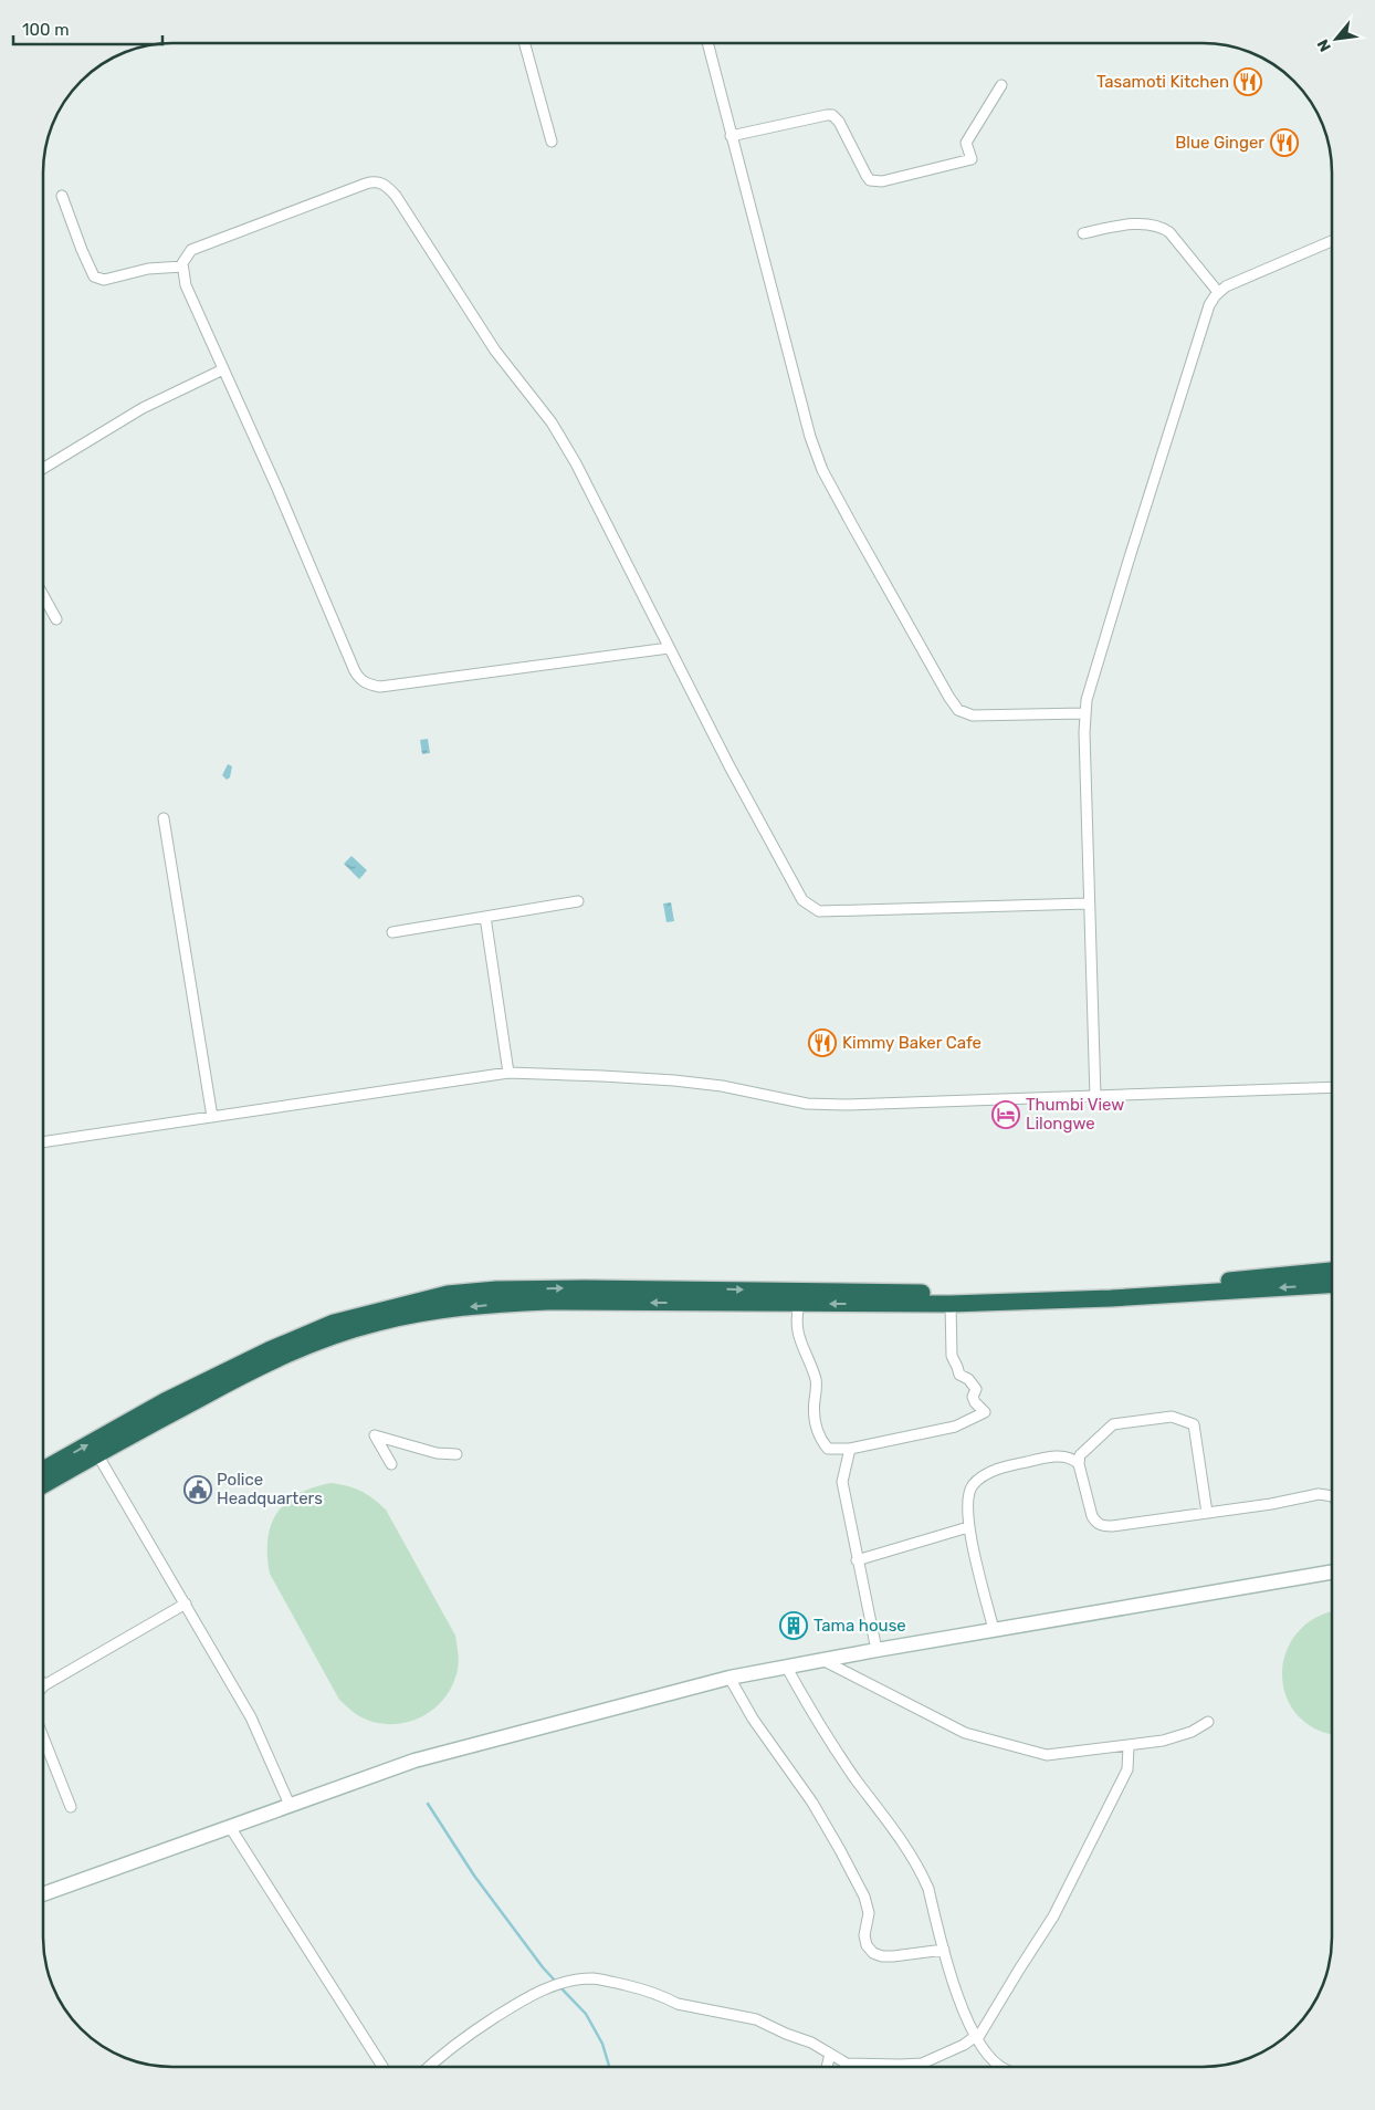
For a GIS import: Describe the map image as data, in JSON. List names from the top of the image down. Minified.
{"places":{"restaurant":["Tasamoti Kitchen","Blue Ginger","Kimmy Baker Cafe"],"hotel":["Thumbi View Lilongwe"],"public building":["Police Headquarters"],"building":["Tama house"]},"scale_bar":"100 m","north":"bottom left"}
